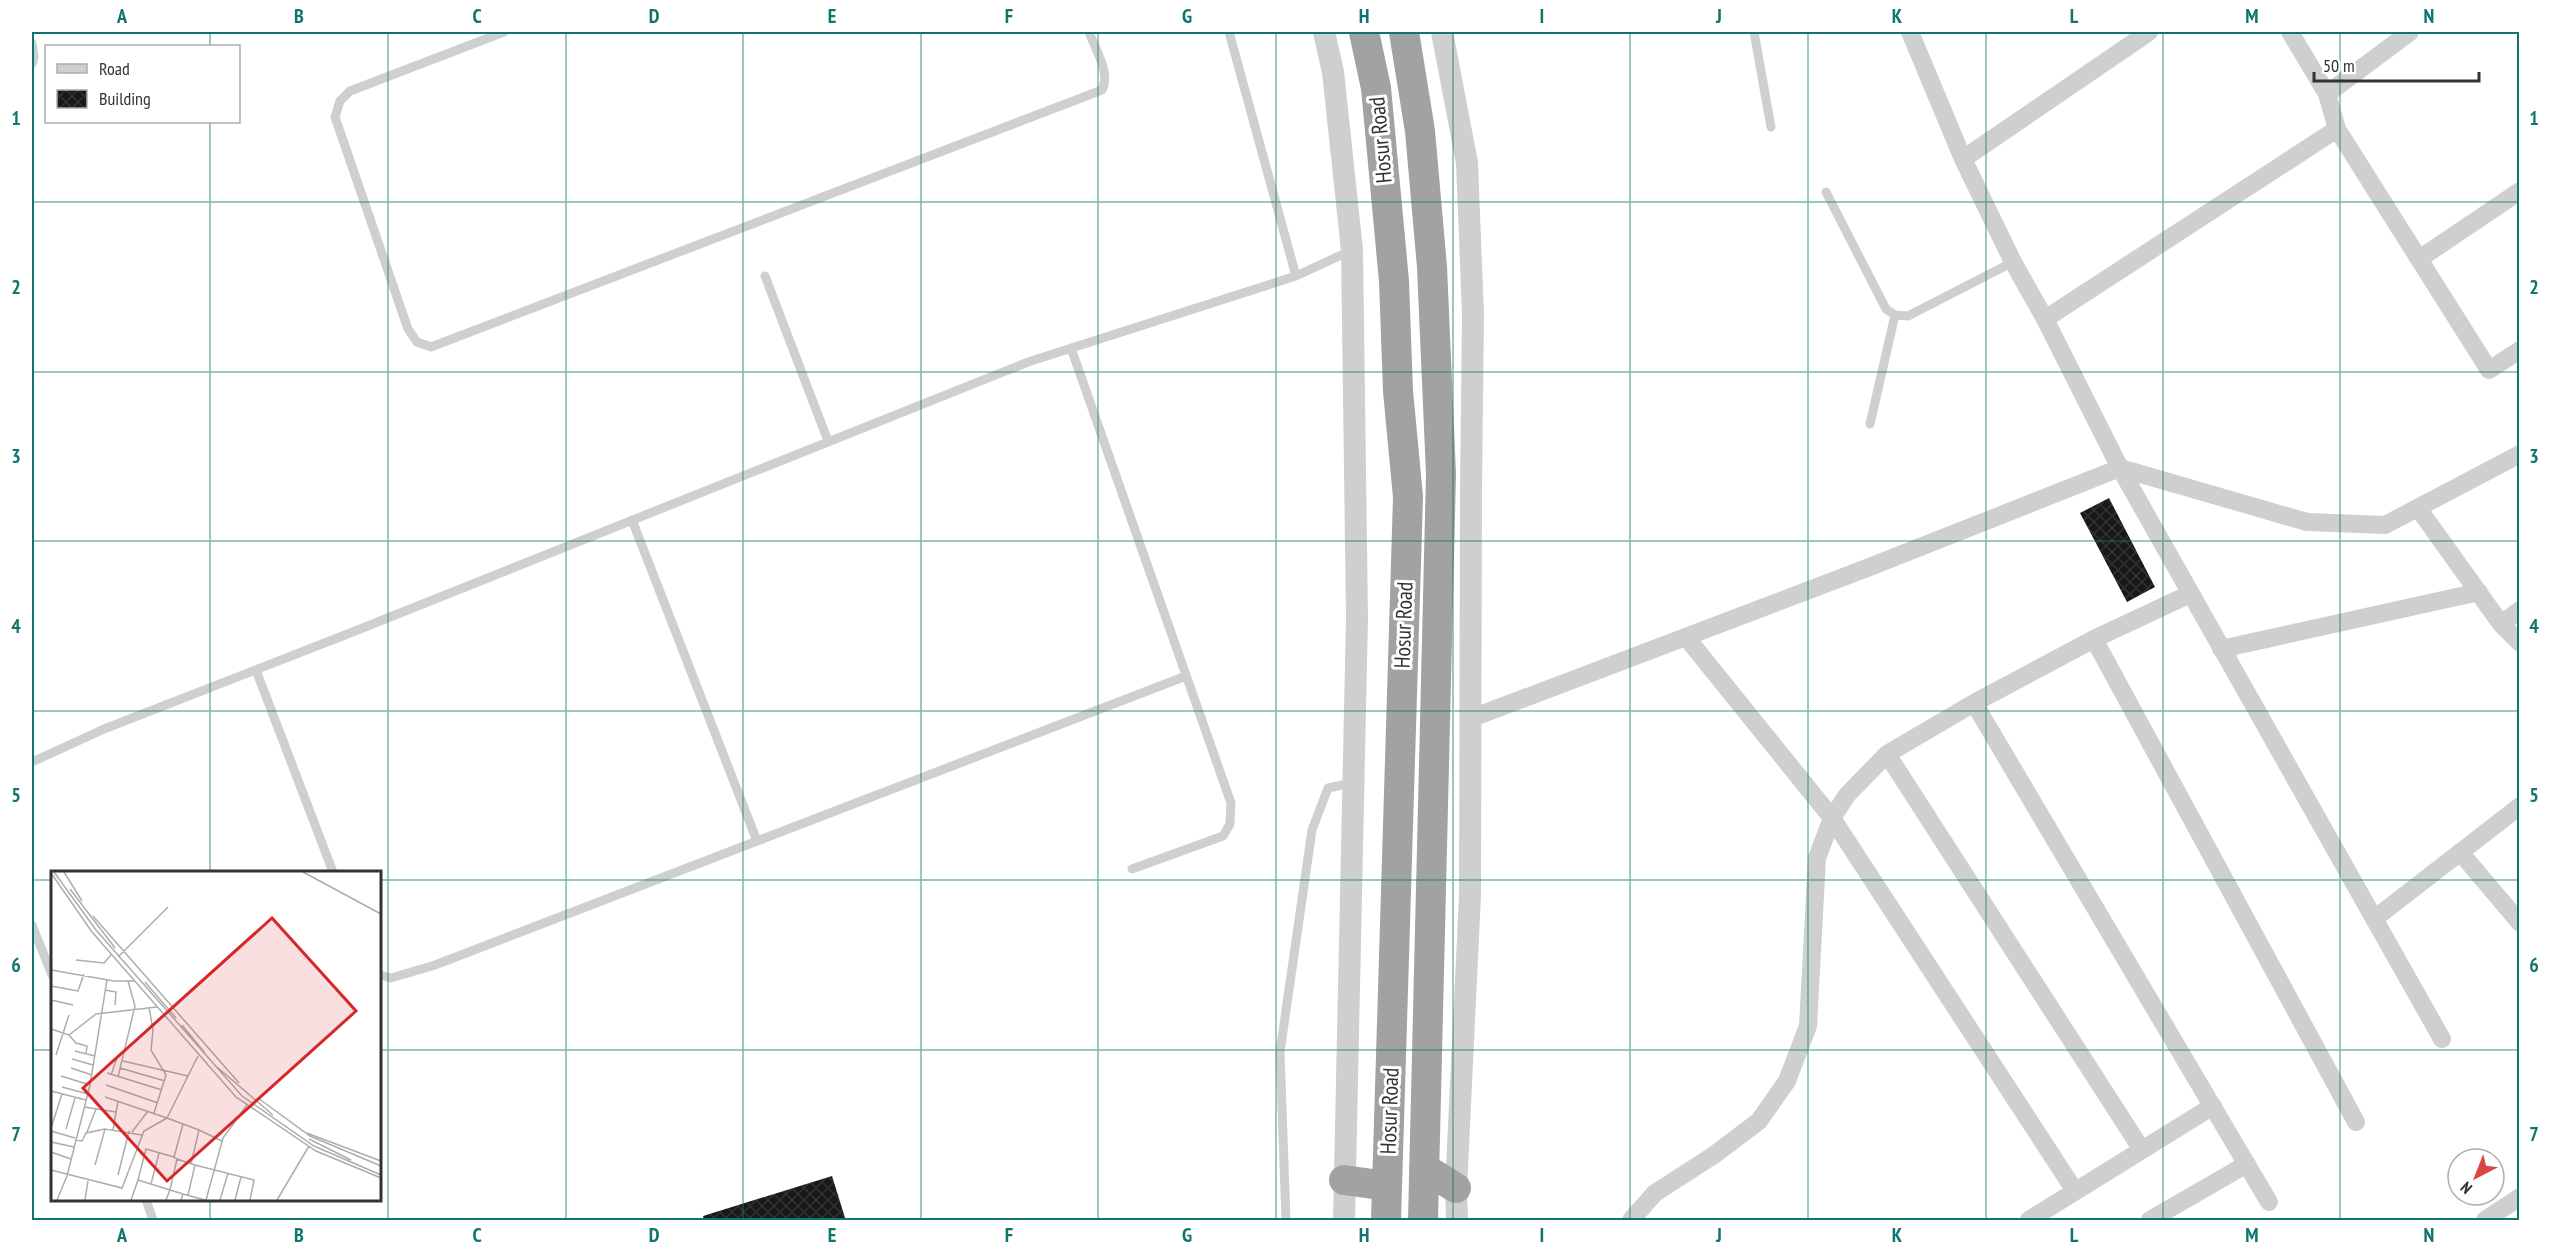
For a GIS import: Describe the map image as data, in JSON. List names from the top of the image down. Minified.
{"streets":{"highway":["Hosur Road"]},"legend":["Road","Building"],"scale_bar":"50 m","north":"bottom left","grid":{"columns":["A","B","C","D","E","F","G","H","I","J","K","L","M","N"],"rows":["1","2","3","4","5","6","7"]}}
